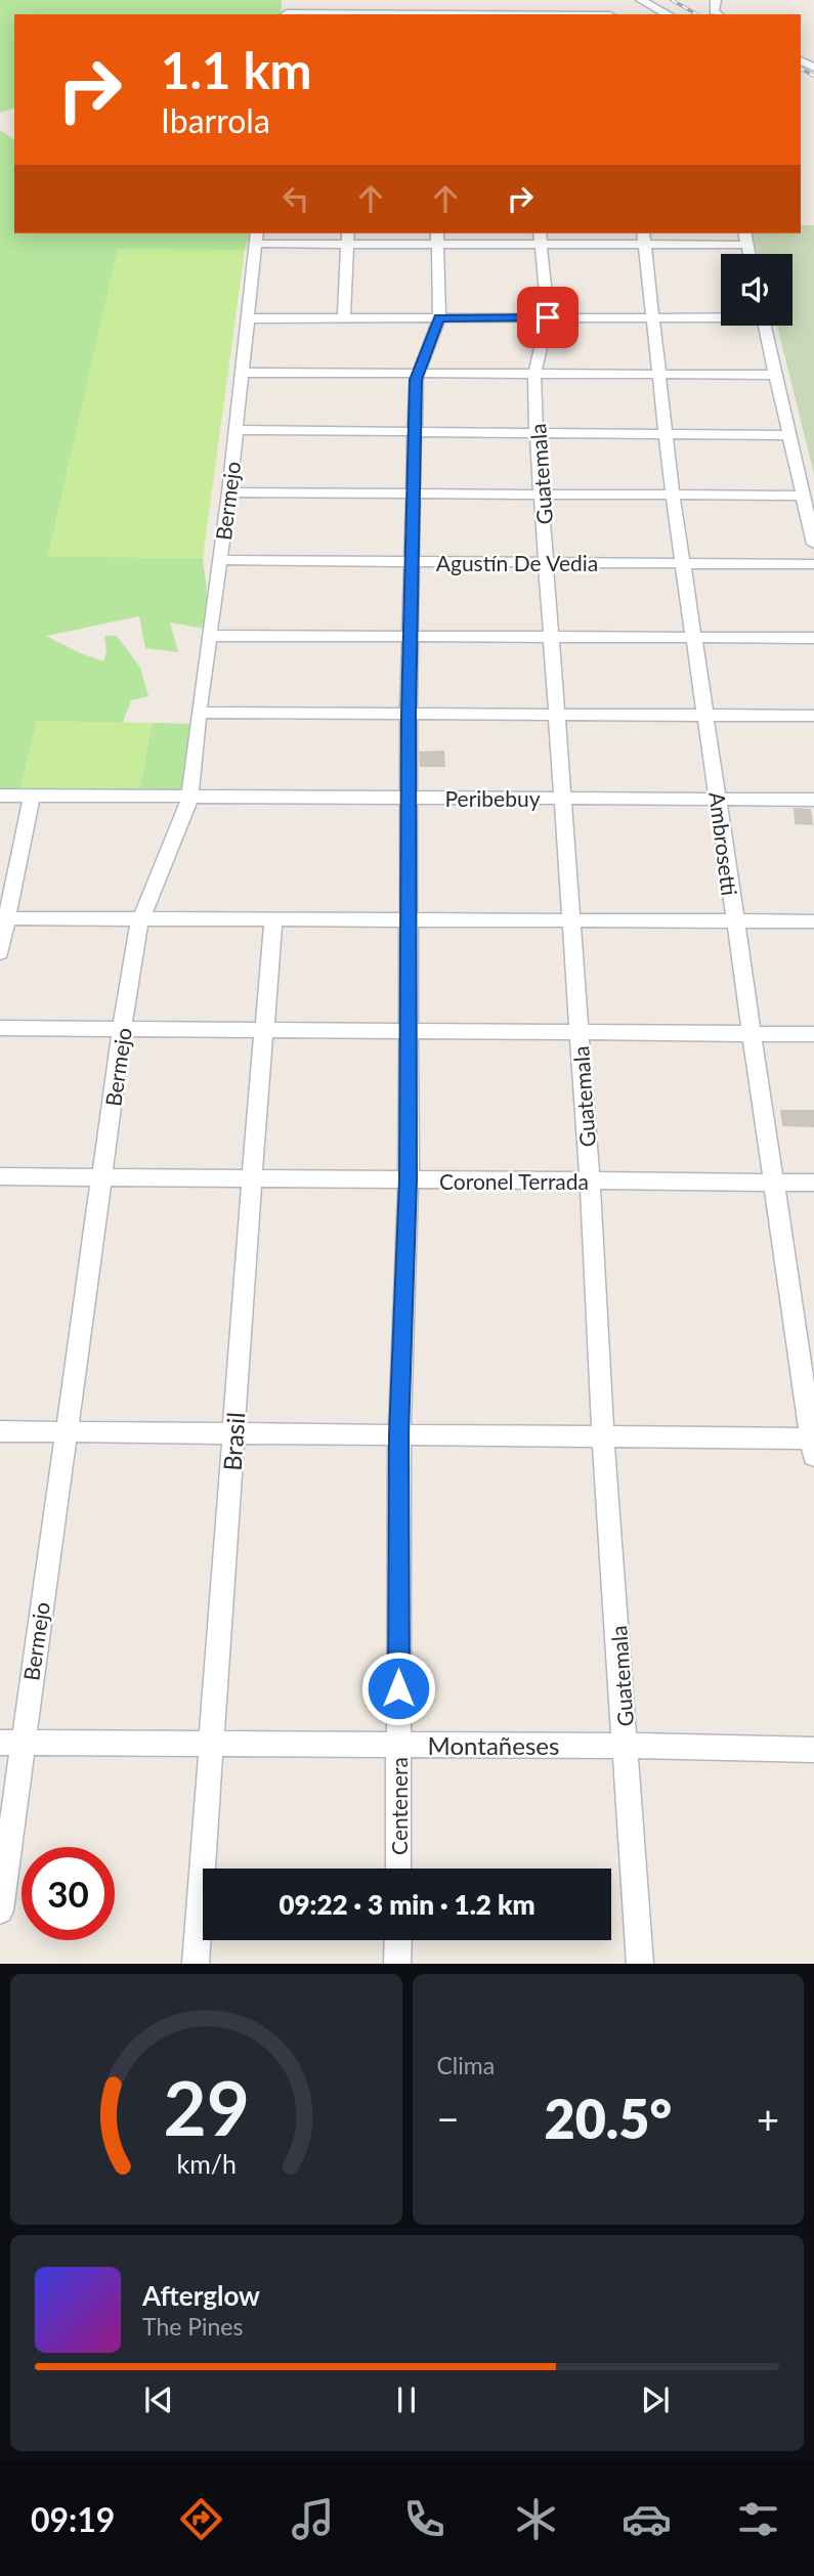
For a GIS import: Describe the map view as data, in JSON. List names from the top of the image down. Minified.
{"streets":{"street":["Guatemala","Bermejo","Agustín De Vedia","Peribebuy","Ambrosetti","Coronel Terrada","Brasil","Montañeses","Centenera"]},"crossings":[["Guatemala","Agustín De Vedia"],["Guatemala","Peribebuy"],["Guatemala","Coronel Terrada"],["Guatemala","Montañeses"],["Bermejo","Agustín De Vedia"],["Bermejo","Peribebuy"],["Bermejo","Coronel Terrada"],["Bermejo","Montañeses"],["Agustín De Vedia","Ambrosetti"],["Agustín De Vedia","Centenera"],["Peribebuy","Ambrosetti"],["Peribebuy","Centenera"],["Ambrosetti","Coronel Terrada"],["Coronel Terrada","Brasil"],["Coronel Terrada","Centenera"],["Brasil","Montañeses"],["Montañeses","Centenera"]],"page":{"turn":["1.1 km","Ibarrola"],"limit":"30","trip":"09:22 · 3 min · 1.2 km","tile":"Clima","heat":["−","20.5°","+"],"song":["Afterglow","The Pines"],"tabs":"09:19","gauge":["29","km/h"]}}
